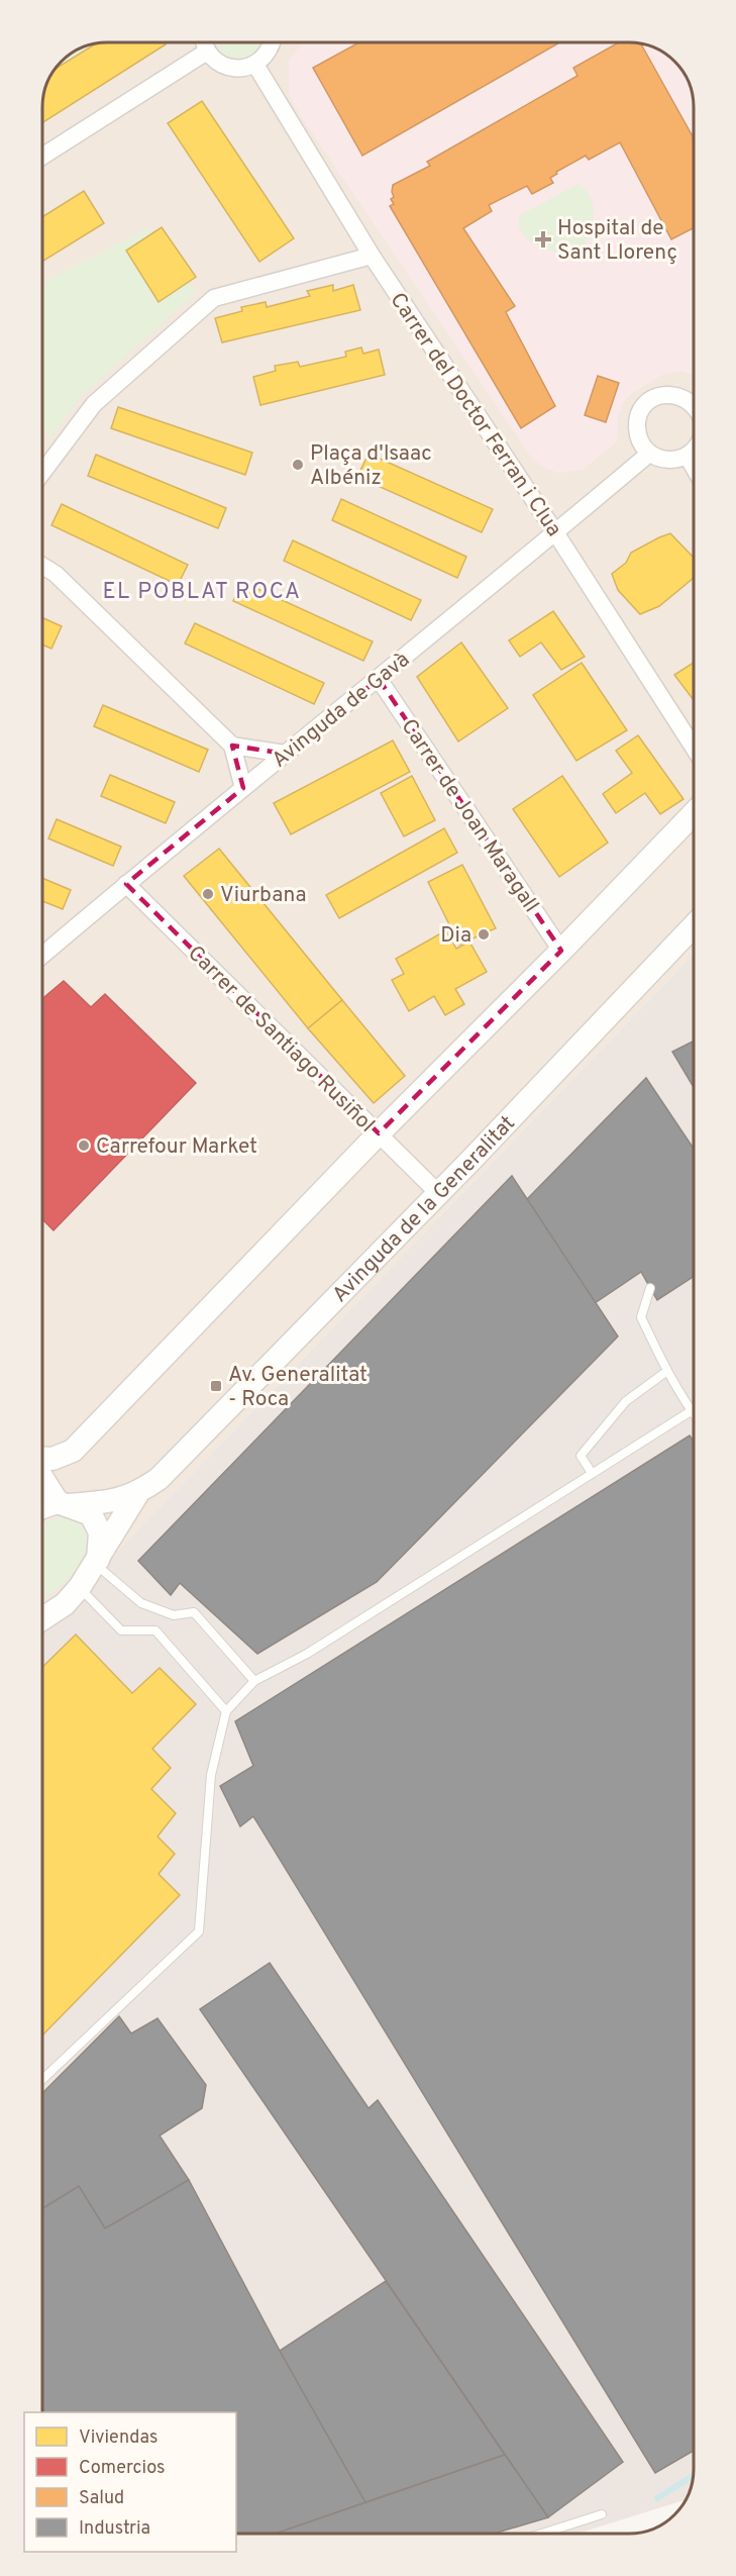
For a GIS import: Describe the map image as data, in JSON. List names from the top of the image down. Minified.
{"streets":{"street":["Carrer del Doctor Ferran i Clua","Avinguda de Gavà","Carrer de Joan Maragall","Carrer de Santiago Rusiñol","Avinguda de la Generalitat"]},"crossings":[["Carrer del Doctor Ferran i Clua","Avinguda de Gavà"],["Avinguda de Gavà","Carrer de Joan Maragall"],["Avinguda de Gavà","Carrer de Santiago Rusiñol"],["Carrer de Santiago Rusiñol","Avinguda de la Generalitat"]],"districts":["EL POBLAT ROCA"],"places":{"health":["Hospital de Sant Llorenç"],"other":["Plaça d'Isaac Albéniz","Viurbana","Dia","Carrefour Market"],"transit":["Av. Generalitat - Roca"]},"legend":["Viviendas","Comercios","Salud","Industria"]}
